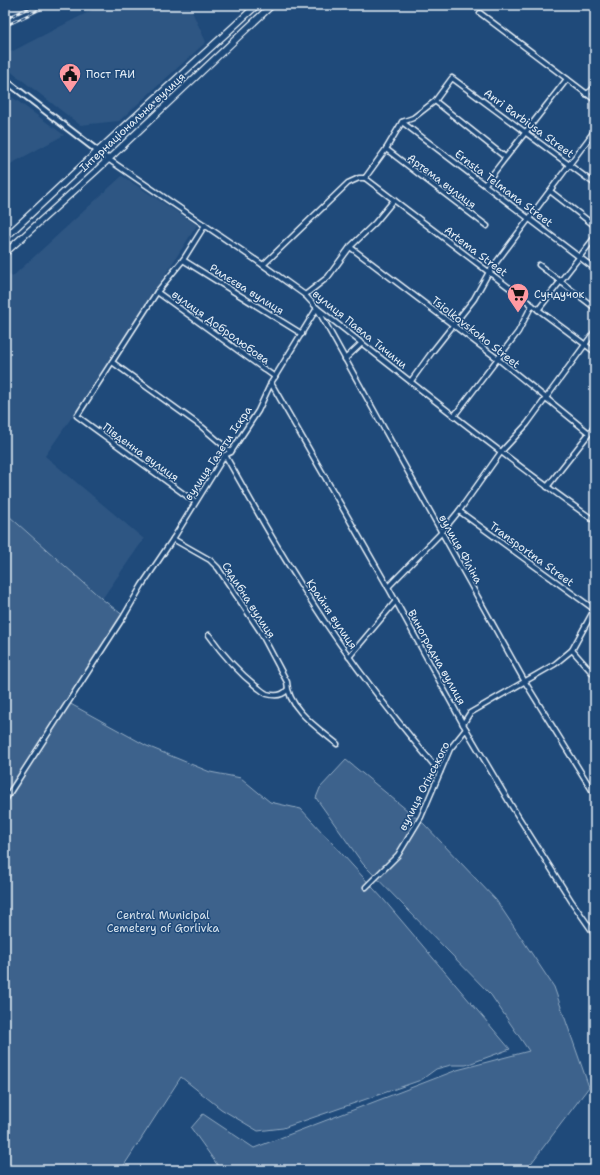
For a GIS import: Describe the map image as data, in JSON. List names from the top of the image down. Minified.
{"streets":{"main road":["Інтернаціональна вулиця"],"street":["Anri Barbiusa Street","Артема вулиця","Ernsta Telmana Street","Artema Street","Рилєєва вулиця","вулиця Добролюбова","вулиця Павла Тичини","Tsiolkovskoho Street","Південна вулиця","вулиця Газети Іскра","вулиця Філіна","Transportna Street","Сядибна вулиця","Крайня вулиця","Виноградна вулиця","вулиця Огінського"]},"crossings":[["Інтернаціональна вулиця","вулиця Павла Тичини"],["Рилєєва вулиця","вулиця Газети Іскра"],["вулиця Добролюбова","вулиця Газети Іскра"],["вулиця Павла Тичини","вулиця Газети Іскра"],["вулиця Павла Тичини","вулиця Філіна"],["Південна вулиця","вулиця Газети Іскра"],["вулиця Газети Іскра","вулиця Філіна"],["вулиця Газети Іскра","Сядибна вулиця"],["вулиця Газети Іскра","Крайня вулиця"],["вулиця Газети Іскра","Виноградна вулиця"],["Крайня вулиця","вулиця Огінського"],["Виноградна вулиця","вулиця Огінського"]],"parks":["Central Municipal Cemetery of Gorlivka"],"places":{"public building":["Пост ГАИ"],"supermarket":["Сундучок"]}}
